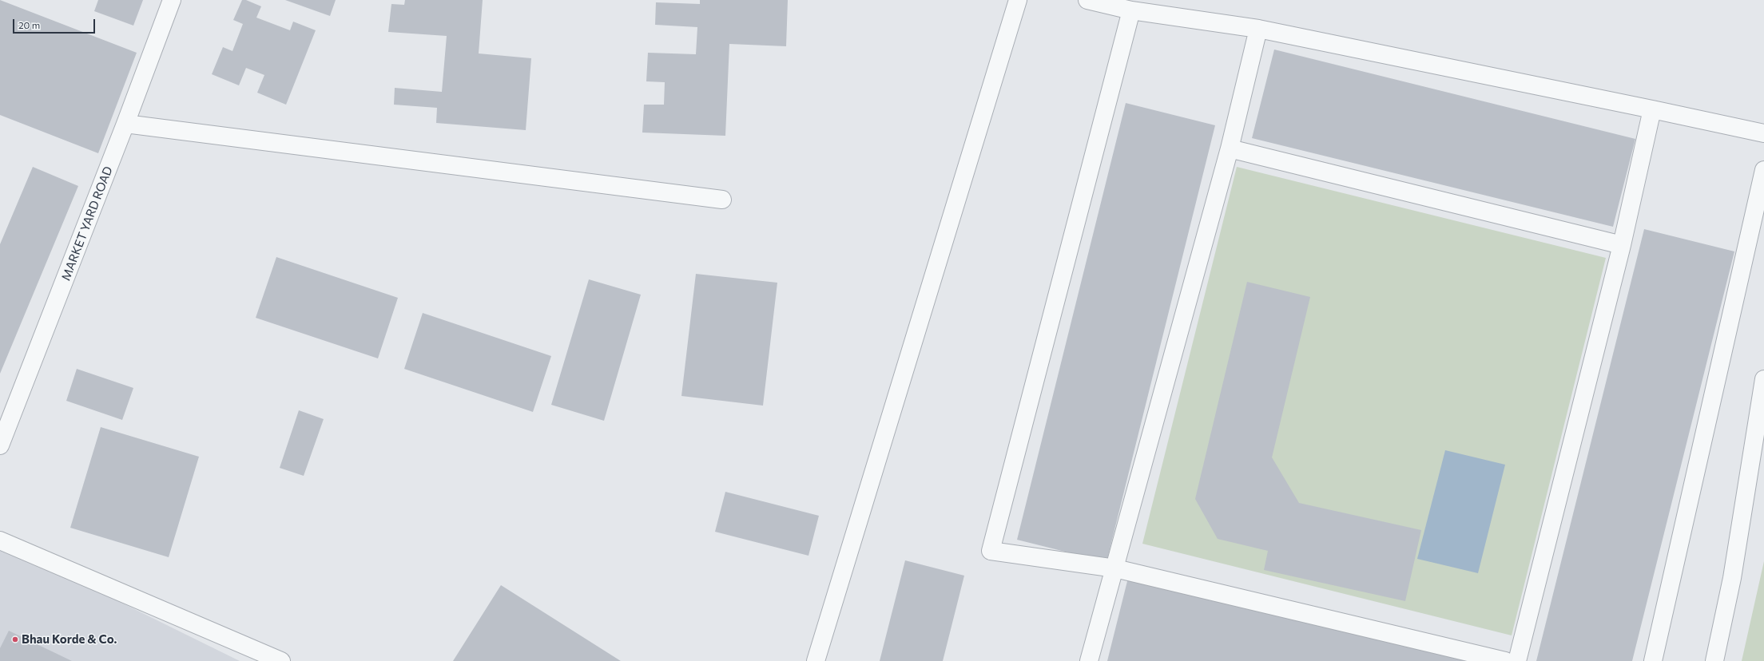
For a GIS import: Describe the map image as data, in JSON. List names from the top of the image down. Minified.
{"streets":{"street":["MARKET YARD ROAD"]},"places":["Bhau Korde & Co."],"scale_bar":"20 m"}
